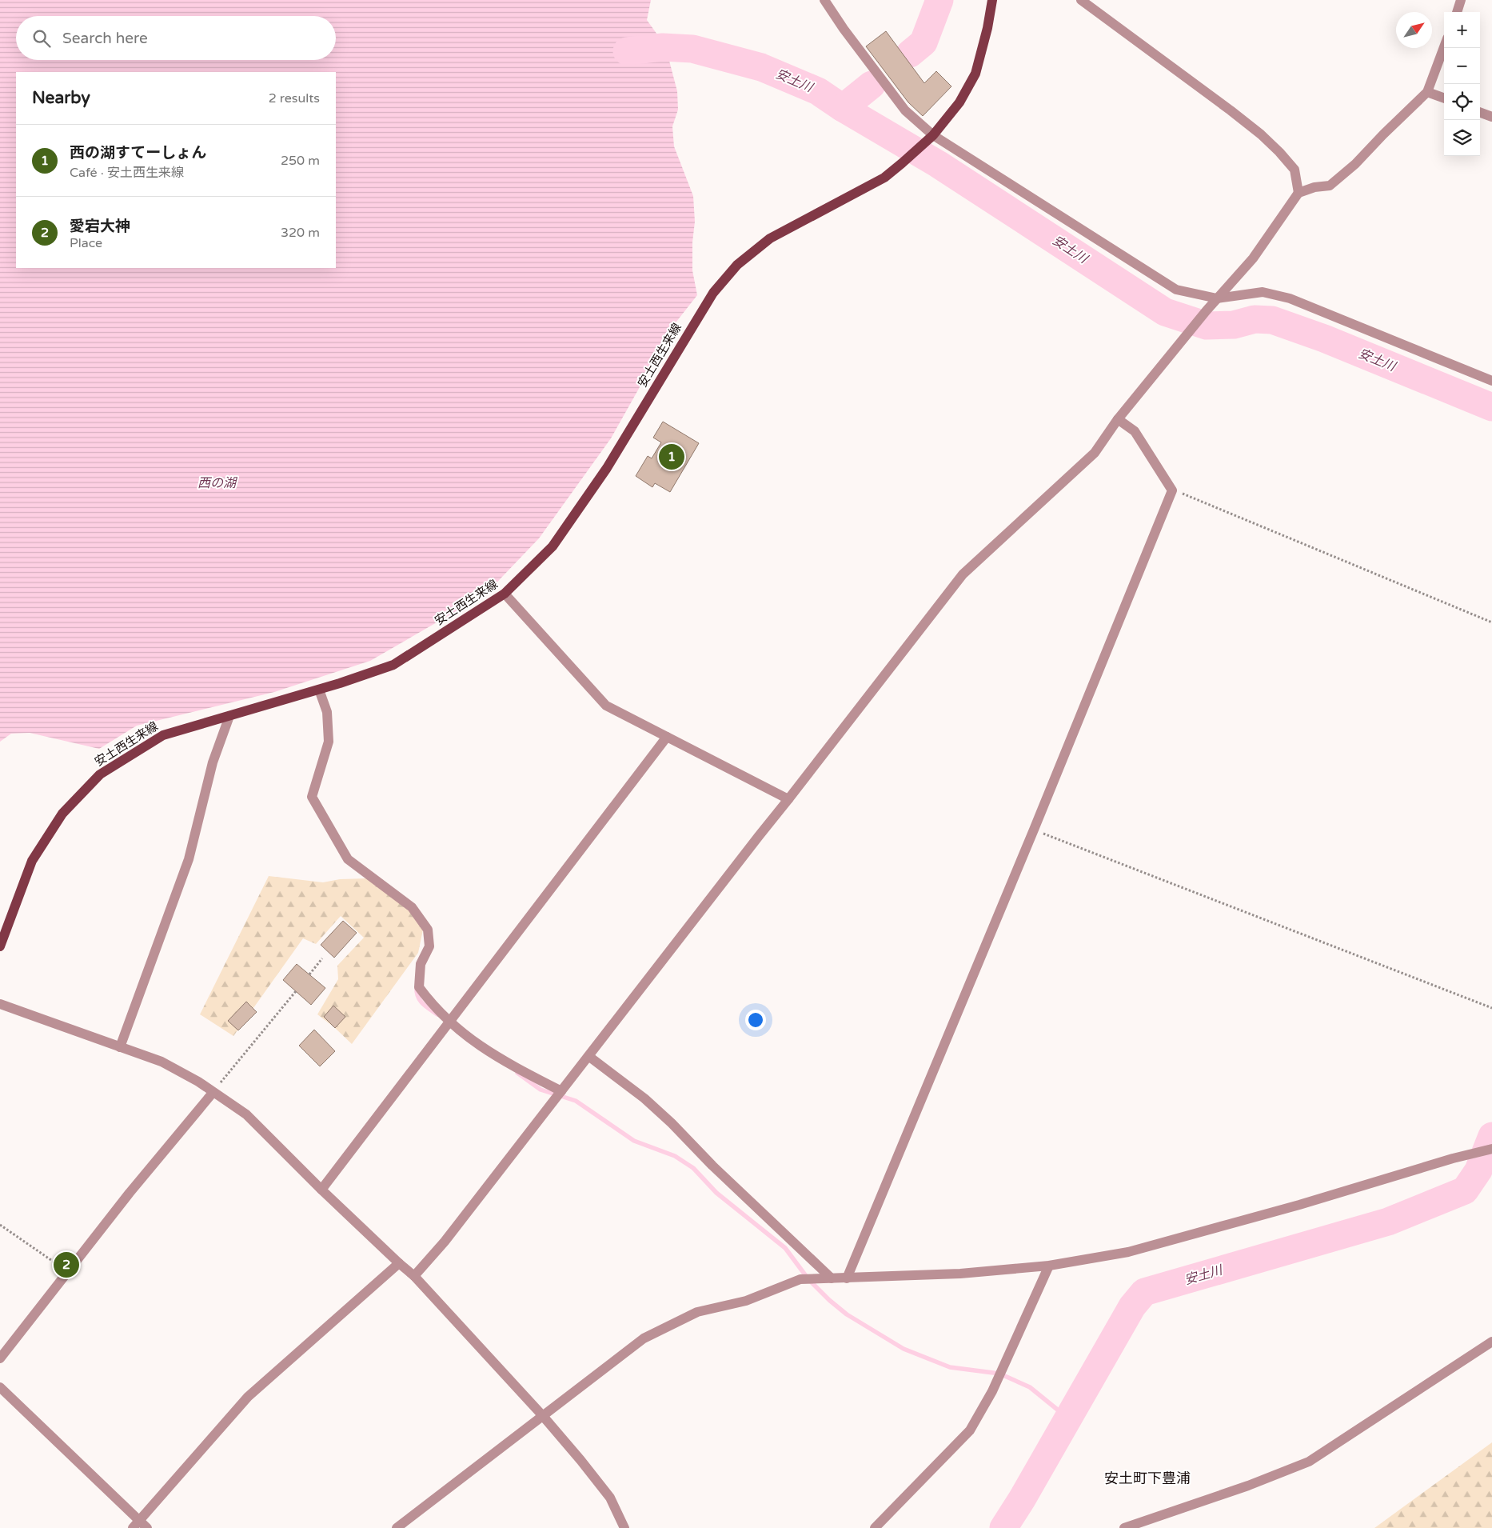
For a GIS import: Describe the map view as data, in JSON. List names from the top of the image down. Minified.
{"streets":{"main road":["安土西生来線"]},"districts":["安土町下豊浦"],"water":["安土川","西の湖"],"north":"top right","page":{"map_buttons":["+","−"],"search":"Search here","heading":["Nearby","2 results"],"list":[{"mark":"1","name":"西の湖すてーしょん","note":"Café · 安土西生来線","value":"250 m"},{"mark":"2","name":"愛宕大神","note":"Place","value":"320 m"}],"pins":["1","2"]}}
